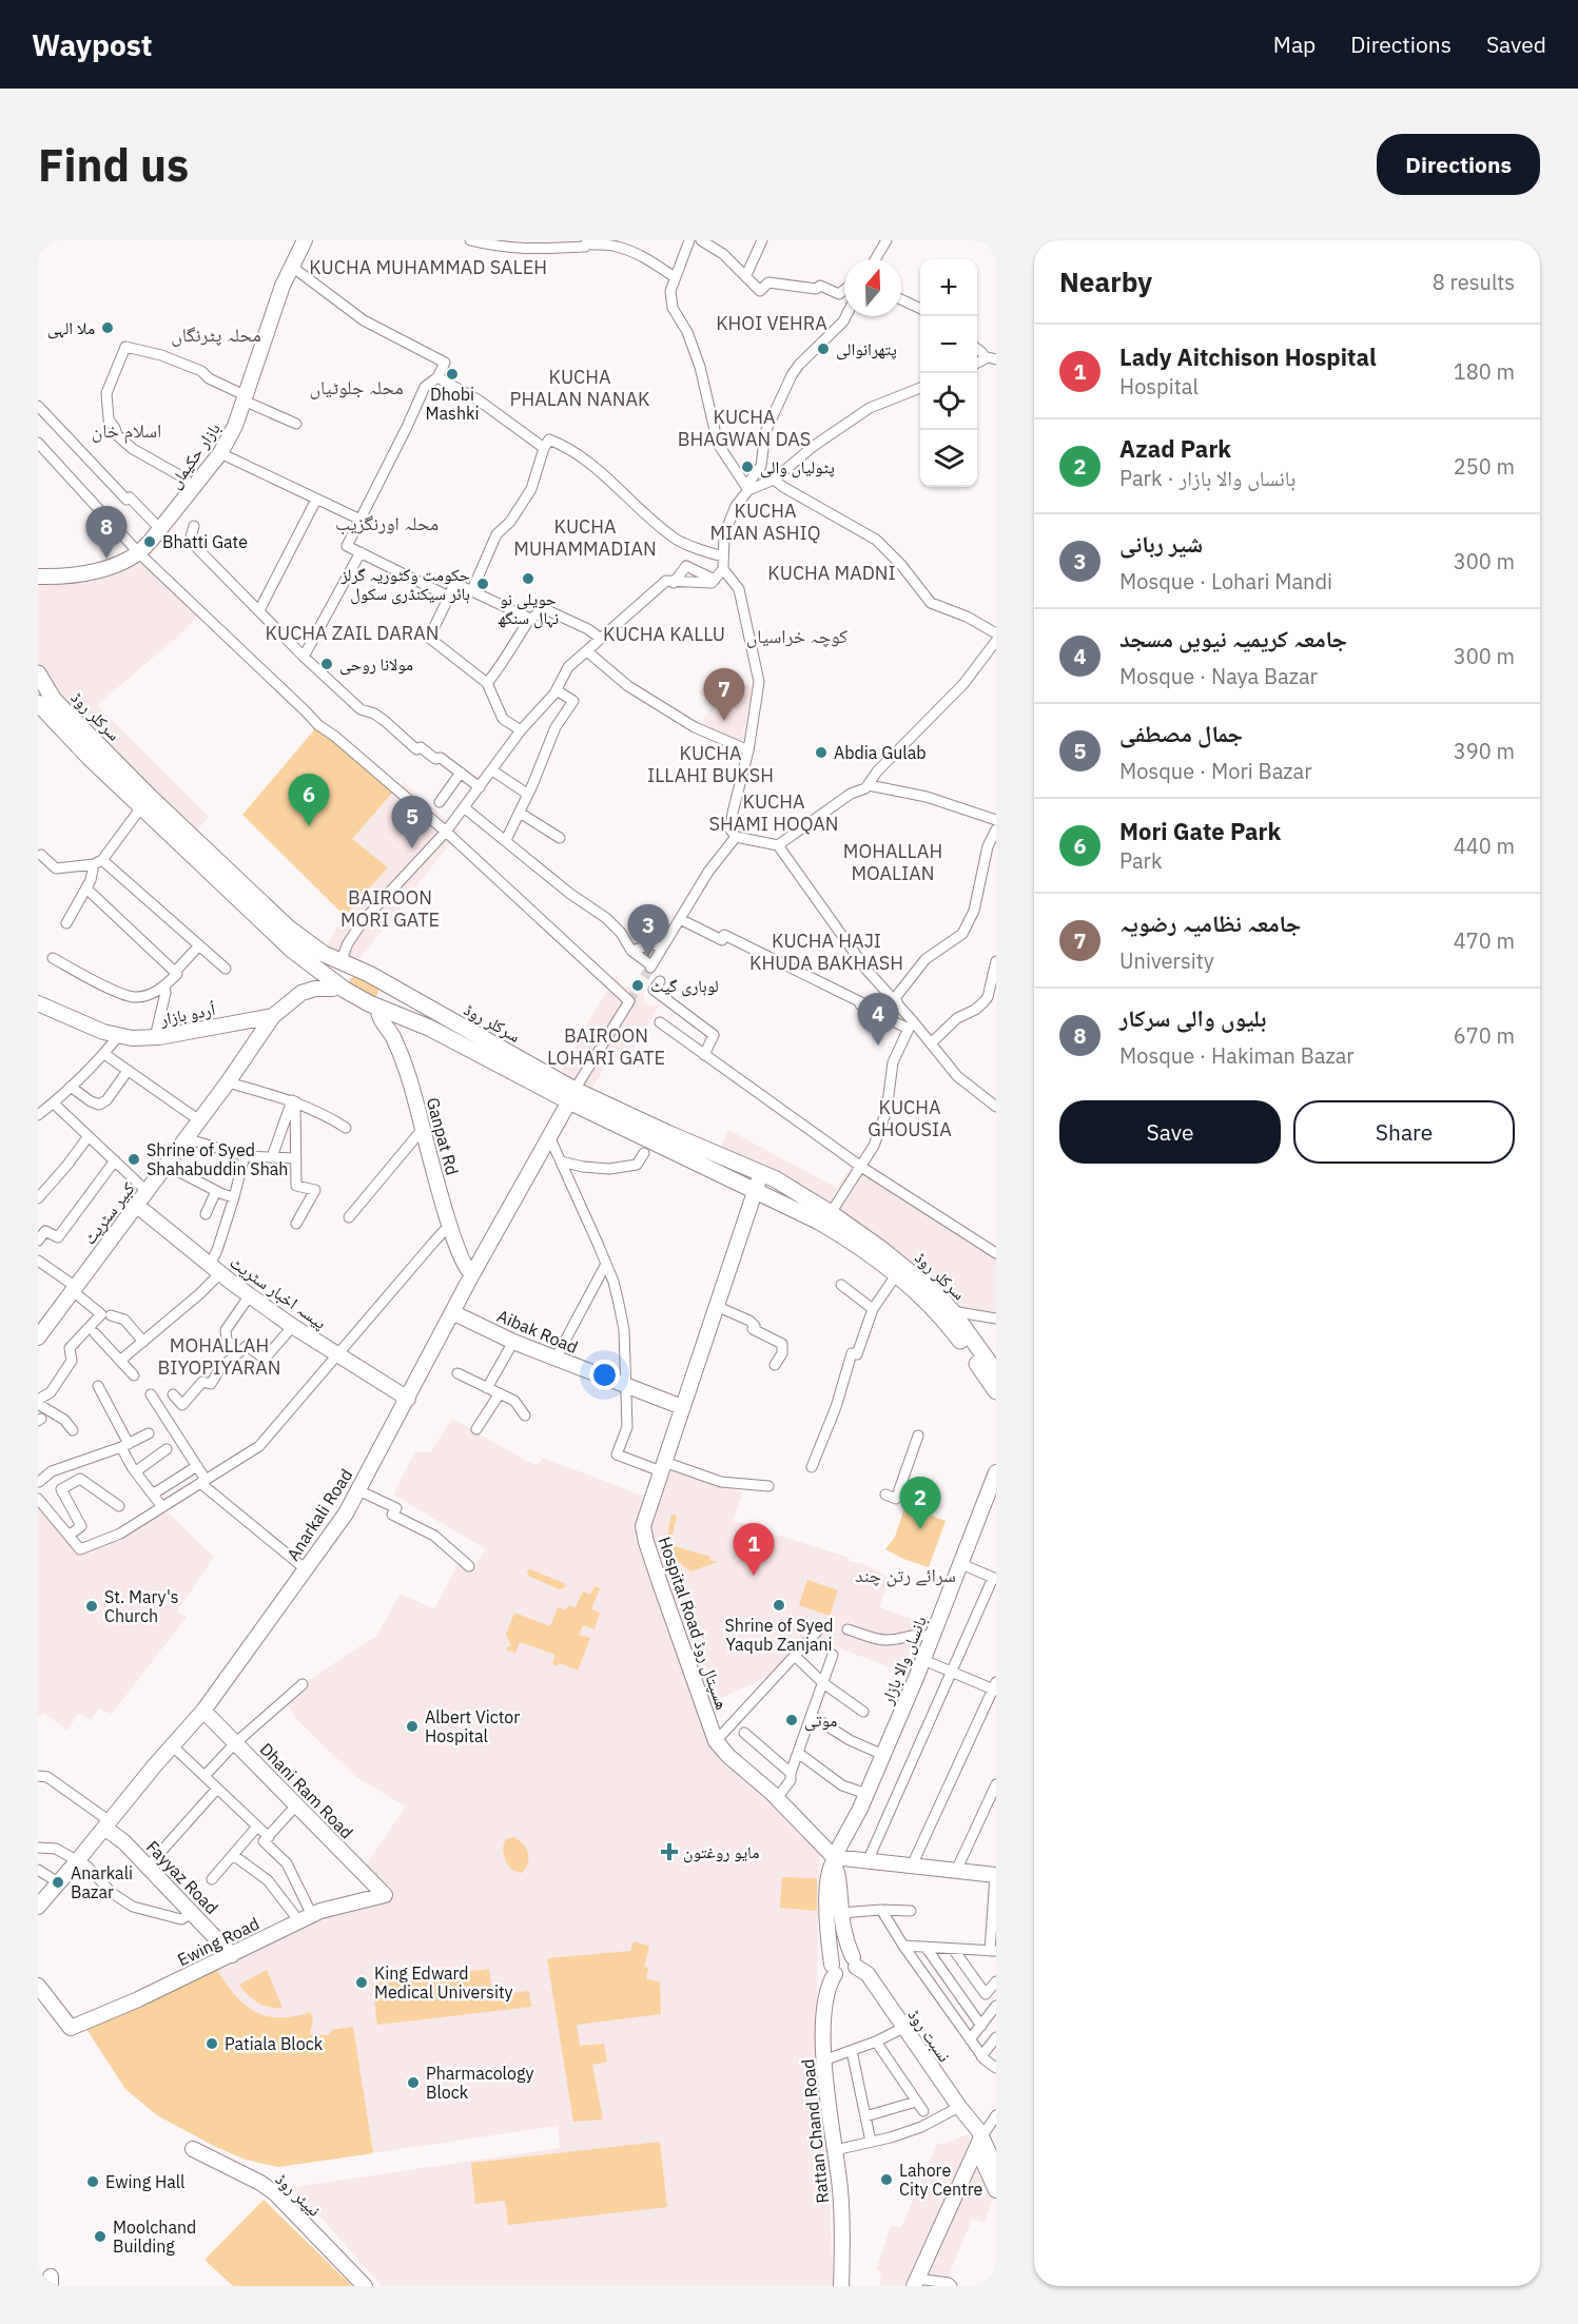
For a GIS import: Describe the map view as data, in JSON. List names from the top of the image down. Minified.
{"streets":{"main road":["سرکلر روڈ"],"street":["بازار حکیماں","اُردو بازار","Ganpat Rd","کبیر سٹریٹ","پیسہ اخبار سٹریٹ","Aibak Road","Anarkali Road","Hospital Road ھسپتال روڈ","بانساں والا بازار","Dhani Ram Road","Fayyaz Road","Ewing Road","نسبت روڈ","Rattan Chand Road","نیپئر روڈ"]},"crossings":[["سرکلر روڈ","اُردو بازار"],["سرکلر روڈ","Ganpat Rd"],["سرکلر روڈ","Anarkali Road"],["سرکلر روڈ","Hospital Road ھسپتال روڈ"],["اُردو بازار","کبیر سٹریٹ"],["Ganpat Rd","Anarkali Road"],["کبیر سٹریٹ","پیسہ اخبار سٹریٹ"],["پیسہ اخبار سٹریٹ","Anarkali Road"],["Aibak Road","Anarkali Road"],["Aibak Road","Hospital Road ھسپتال روڈ"],["Anarkali Road","Dhani Ram Road"],["Anarkali Road","Fayyaz Road"],["Hospital Road ھسپتال روڈ","بانساں والا بازار"],["Dhani Ram Road","Ewing Road"],["Fayyaz Road","Ewing Road"]],"districts":["KUCHA MUHAMMAD SALEH","KHOI VEHRA","محلہ پٹرنگاں","KUCHA PHALAN NANAK","محلہ جلوٹیاں","KUCHA BHAGWAN DAS","اسلام خان","KUCHA MIAN ASHIQ","محلہ اورنگزیب","KUCHA MUHAMMADIAN","KUCHA MADNI","KUCHA ZAIL DARAN","KUCHA KALLU","کوچہ خراسیاں","KUCHA ILLAHI BUKSH","KUCHA SHAMI HOQAN","MOHALLAH MOALIAN","BAIROON MORI GATE","KUCHA HAJI KHUDA BAKHASH","BAIROON LOHARI GATE","KUCHA GHOUSIA","MOHALLAH BIYOPIYARAN","سرائے رتن چند"],"places":{"other":["ملا الہی","پتھرانوالی","Dhobi Mashki","پٹولیاں والی","Bhatti Gate","حویلی نو نہال سنگھ","حکومت وکٹوریہ گرلز ہائر سیکنڈری سکول","مولانا روحی","Abdia Gulab","لوہاری گیٹ","Shrine of Syed Shahabuddin Shah","Shrine of Syed Yaqub Zanjani","St. Mary's Church","موتی","Albert Victor Hospital","Anarkali Bazar","King Edward Medical University","Patiala Block","Pharmacology Block","Lahore City Centre","Ewing Hall","Moolchand Building"],"health":["مایو روغتون"]},"north":"top","page":{"header":"Waypost","nav":["Map","Directions","Saved"],"buttons":["Directions",["Save","Share"]],"title":"Find us","heading":["Nearby","8 results"],"map_buttons":["+","−"],"list":[{"mark":"1","name":"Lady Aitchison Hospital","note":"Hospital","value":"180 m"},{"mark":"2","name":"Azad Park","note":"Park · بانساں والا بازار","value":"250 m"},{"mark":"3","name":"شیر ربانی","note":"Mosque · Lohari Mandi","value":"300 m"},{"mark":"4","name":"جامعہ کریمیہ نیویں مسجد","note":"Mosque · Naya Bazar","value":"300 m"},{"mark":"5","name":"جمال مصطفی","note":"Mosque · Mori Bazar","value":"390 m"},{"mark":"6","name":"Mori Gate Park","note":"Park","value":"440 m"},{"mark":"7","name":"جامعہ نظامیہ رضویہ","note":"University","value":"470 m"},{"mark":"8","name":"بلیوں والی سرکار","note":"Mosque · Hakiman Bazar","value":"670 m"}],"pins":["8","7","6","5","3","4","2","1"]}}
